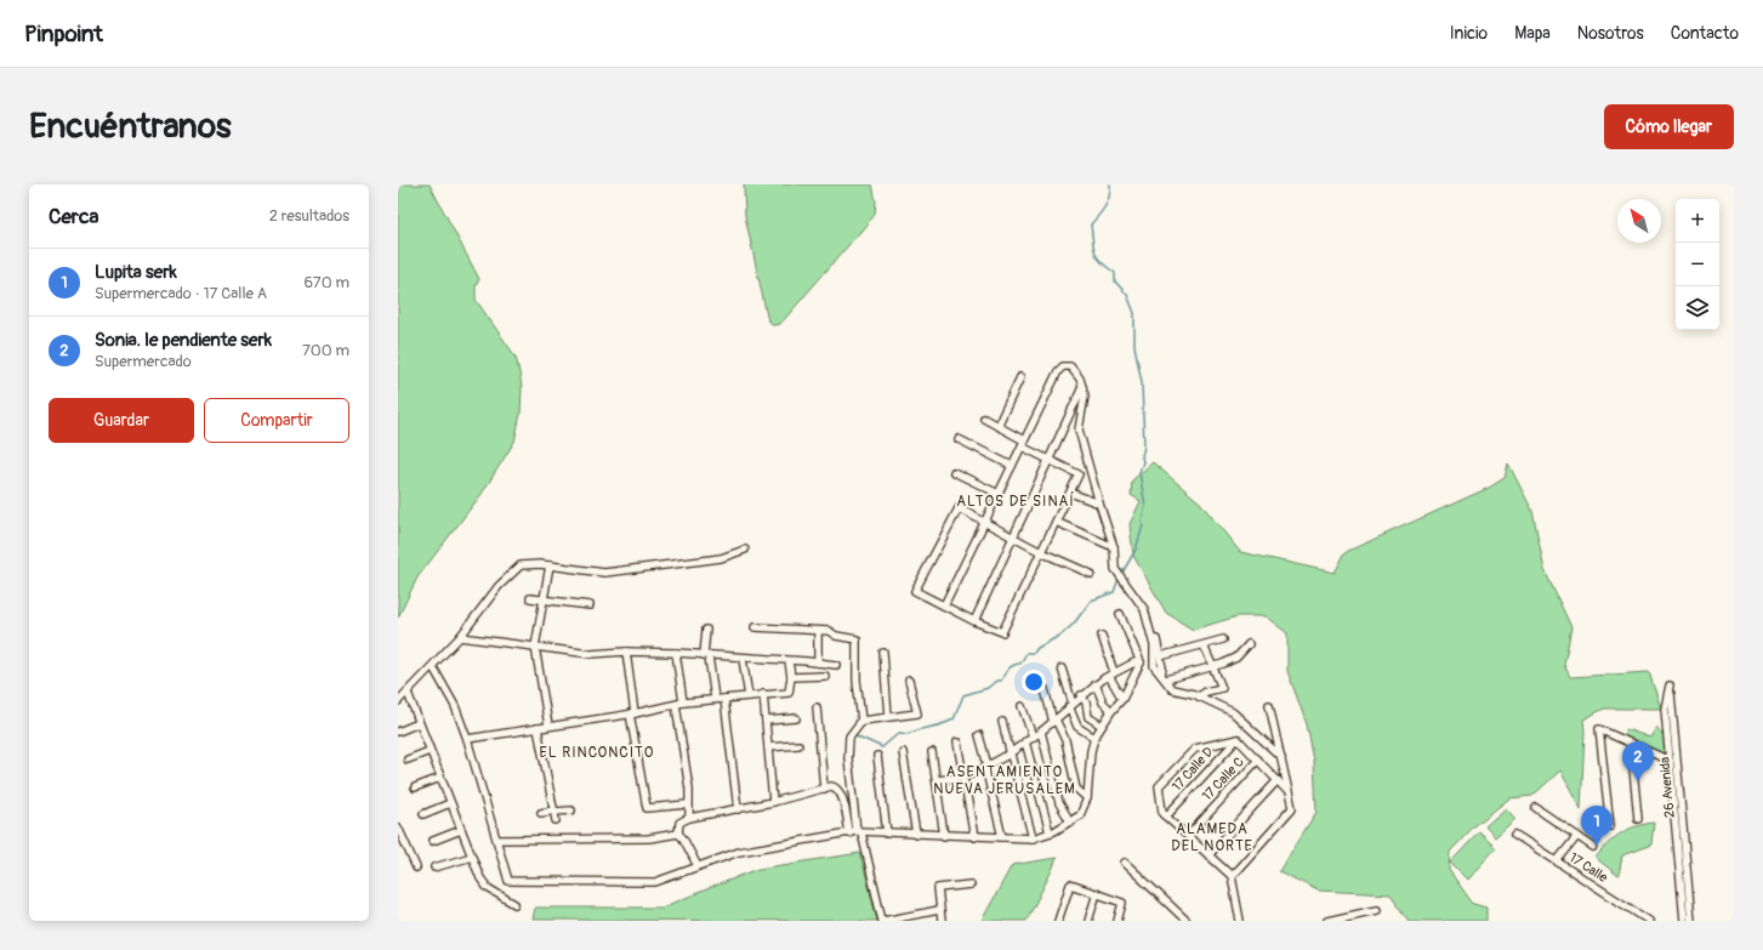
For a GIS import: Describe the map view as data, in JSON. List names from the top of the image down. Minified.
{"streets":{"street":["17 Calle D","17 Calle C","26 Avenida","17 Calle"]},"districts":["ALTOS DE SINAÍ","EL RINCONCITO","ASENTAMIENTO NUEVA JERUSALEM","ALAMEDA DEL NORTE"],"north":"top left","page":{"header":"Pinpoint","nav":["Inicio","Mapa","Nosotros","Contacto"],"buttons":["Cómo llegar",["Guardar","Compartir"]],"title":"Encuéntranos","heading":["Cerca","2 resultados"],"map_buttons":["+","−"],"list":[{"mark":"1","name":"Lupita serk","note":"Supermercado · 17 Calle A","value":"670 m"},{"mark":"2","name":"Sonia. le pendiente serk","note":"Supermercado","value":"700 m"}],"pins":["2","1"]}}
